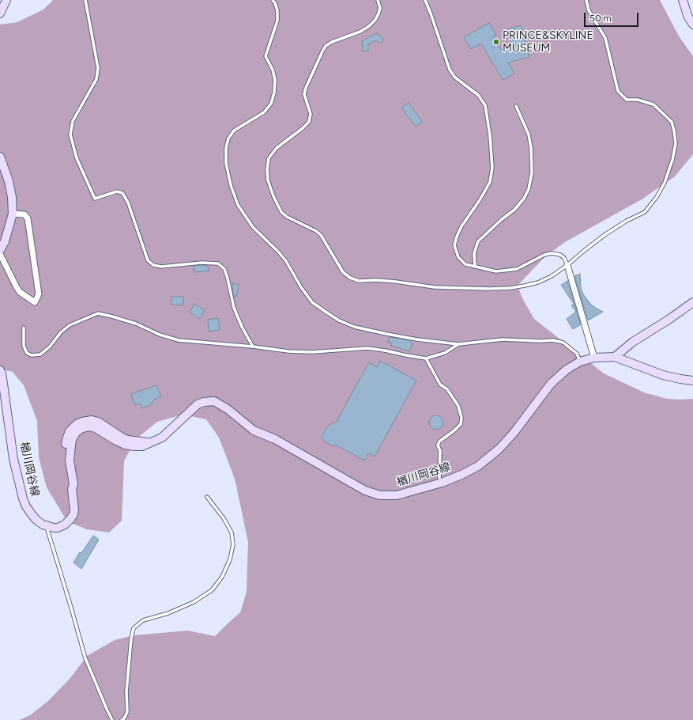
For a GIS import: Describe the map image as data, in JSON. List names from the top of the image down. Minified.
{"streets":{"main road":["楢川岡谷線"]},"places":["PRINCE&SKYLINE MUSEUM"],"scale_bar":"50 m"}
